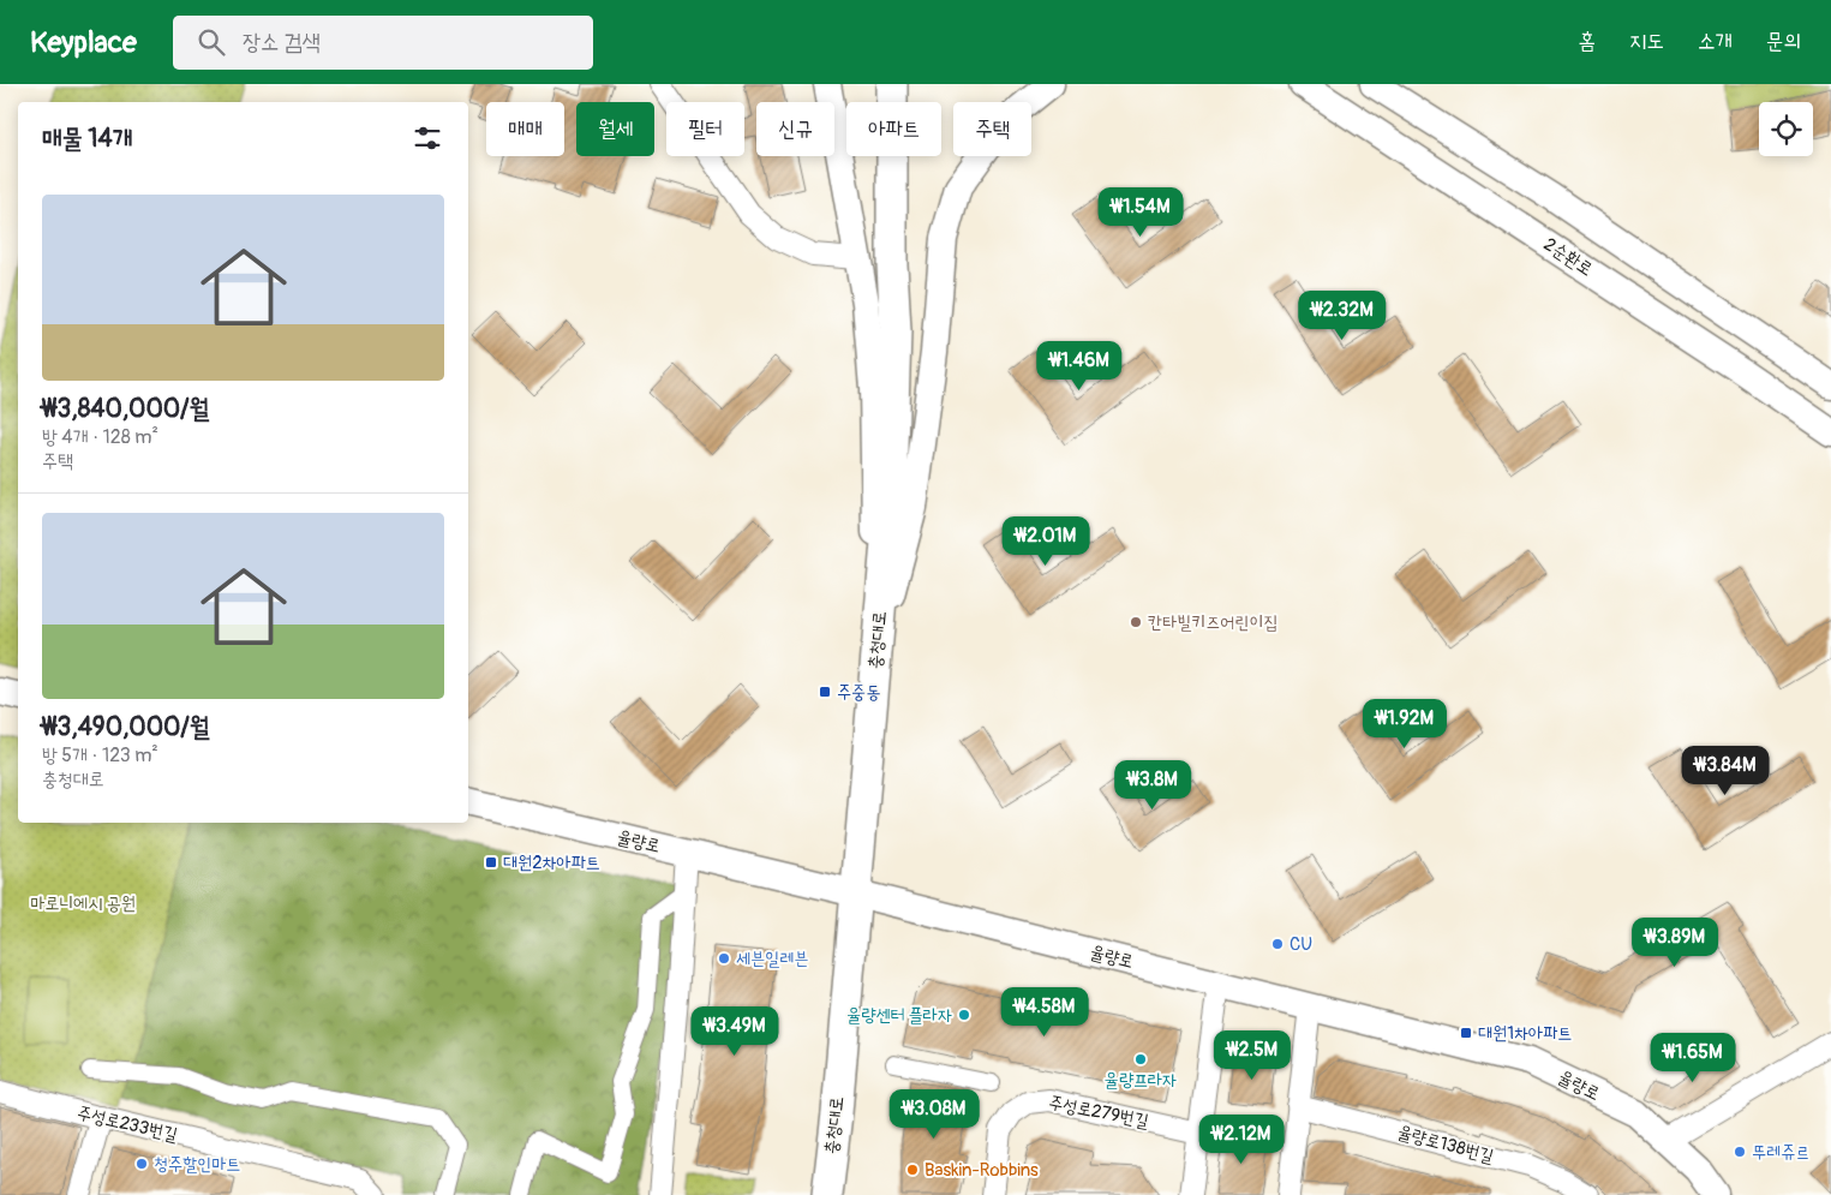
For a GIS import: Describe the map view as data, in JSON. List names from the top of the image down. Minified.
{"streets":{"main road":["충청대로"],"street":["2순환로","율량로","주성로279번길","주성로233번길","율량로138번길"]},"crossings":[["충청대로","율량로"]],"parks":["마로니에시 공원"],"places":{"other":["칸타빌키즈어린이집","CU","세븐일레븐","율량센터 플라자","율량프라자","뚜레쥬르","청주할인마트","Baskin-Robbins"],"transit":["주중동","대원2차아파트","대원1차아파트"]},"page":{"header":"Keyplace","search":"장소 검색","nav":["홈","지도","소개","문의"],"chip":["매매","월세","필터","신규","아파트","주택"],"heading":"매물 14개","list":[{"name":"₩3,840,000/월","note":"방 4개 · 128 m² · 주택"},{"name":"₩3,490,000/월","note":"방 5개 · 123 m² · 충청대로"}],"price":["₩1.54M","₩2.32M","₩1.46M","₩2.01M","₩1.92M","₩3.84M","₩3.8M","₩3.89M","₩4.58M","₩3.49M","₩2.5M","₩1.65M","₩3.08M","₩2.12M"]}}
